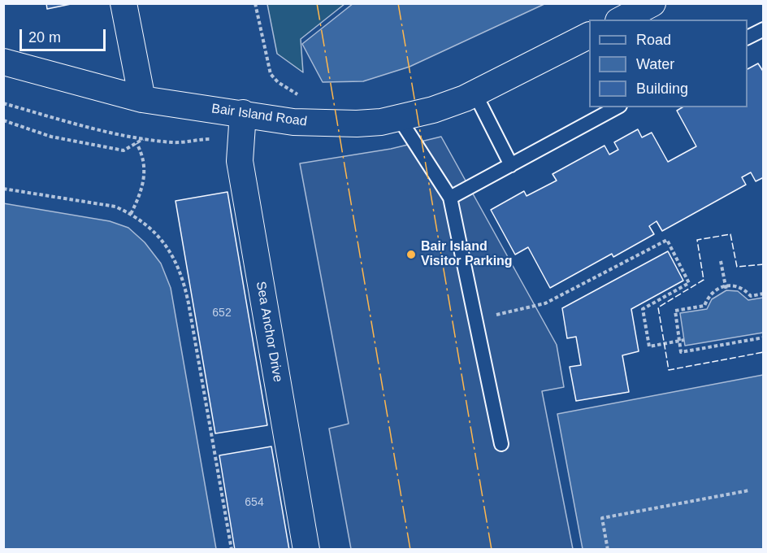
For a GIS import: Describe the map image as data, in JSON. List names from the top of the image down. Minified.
{"streets":{"street":["Bair Island Road","Sea Anchor Drive"]},"crossings":[["Bair Island Road","Sea Anchor Drive"]],"places":["Bair Island Visitor Parking"],"house_numbers":["652","654"],"legend":["Road","Water","Building"],"scale_bar":"20 m"}
